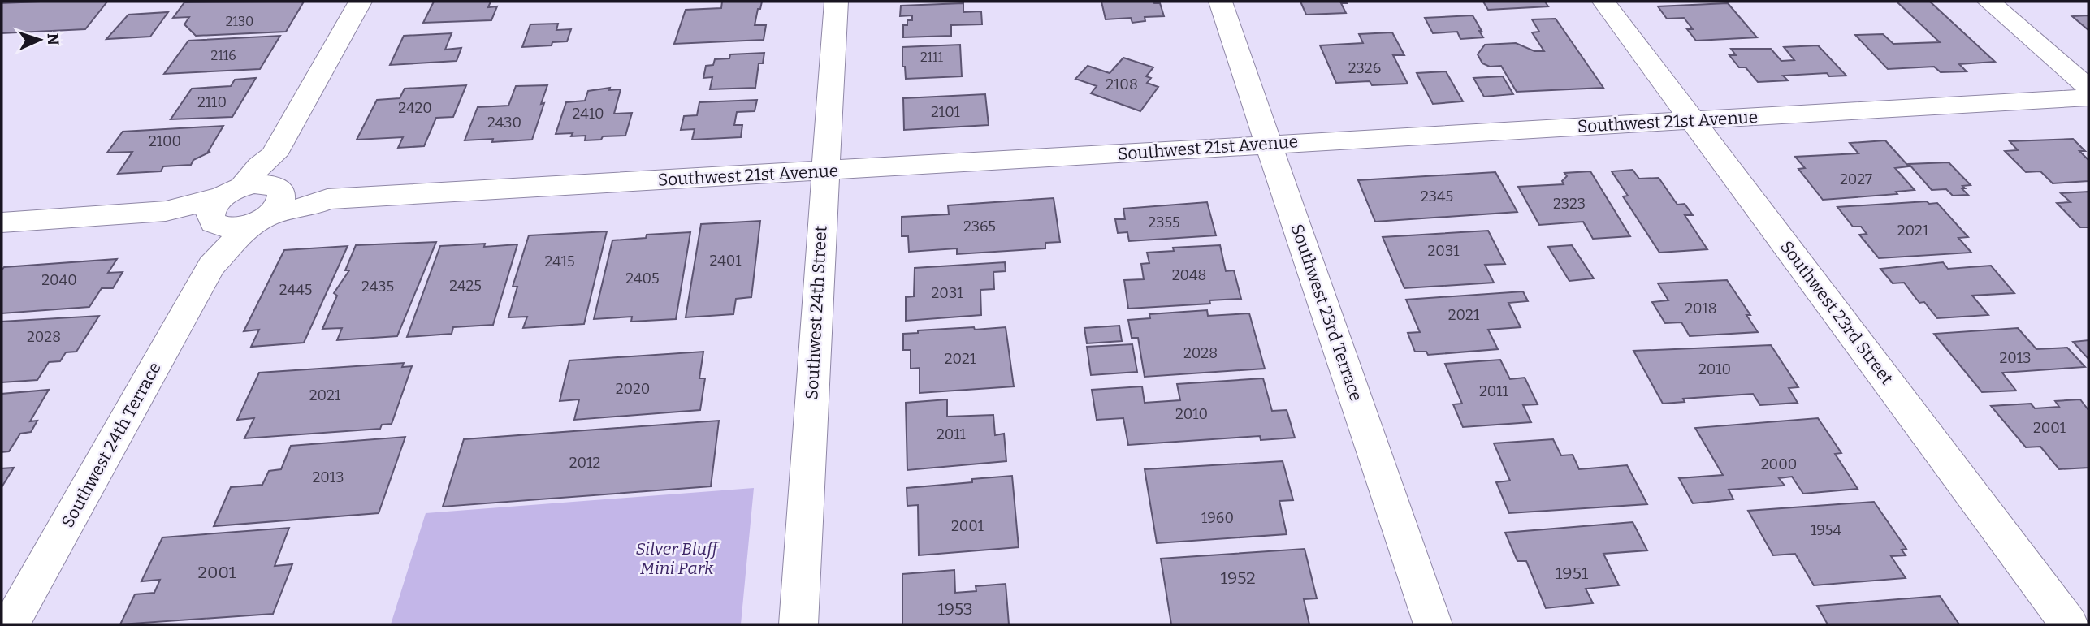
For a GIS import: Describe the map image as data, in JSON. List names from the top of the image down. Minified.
{"streets":{"street":["Southwest 21st Avenue","Southwest 24th Street","Southwest 23rd Terrace","Southwest 23rd Street","Southwest 24th Terrace"]},"crossings":[["Southwest 21st Avenue","Southwest 24th Street"],["Southwest 21st Avenue","Southwest 23rd Terrace"],["Southwest 21st Avenue","Southwest 23rd Street"],["Southwest 21st Avenue","Southwest 24th Terrace"]],"parks":["Silver Bluff Mini Park"],"house_numbers":["2130","2116","2111","2326","2108","2110","2420","2101","2410","2430","2100","2027","2345","2323","2355","2365","2021","2031","2401","2415","2048","2405","2040","2425","2435","2445","2031","2018","2021","2028","2028","2013","2021","2010","2020","2011","2021","2010","2001","2011","2012","2000","2013","1960","2001","1954","2001","1951","1952","1953"],"north":"right"}
